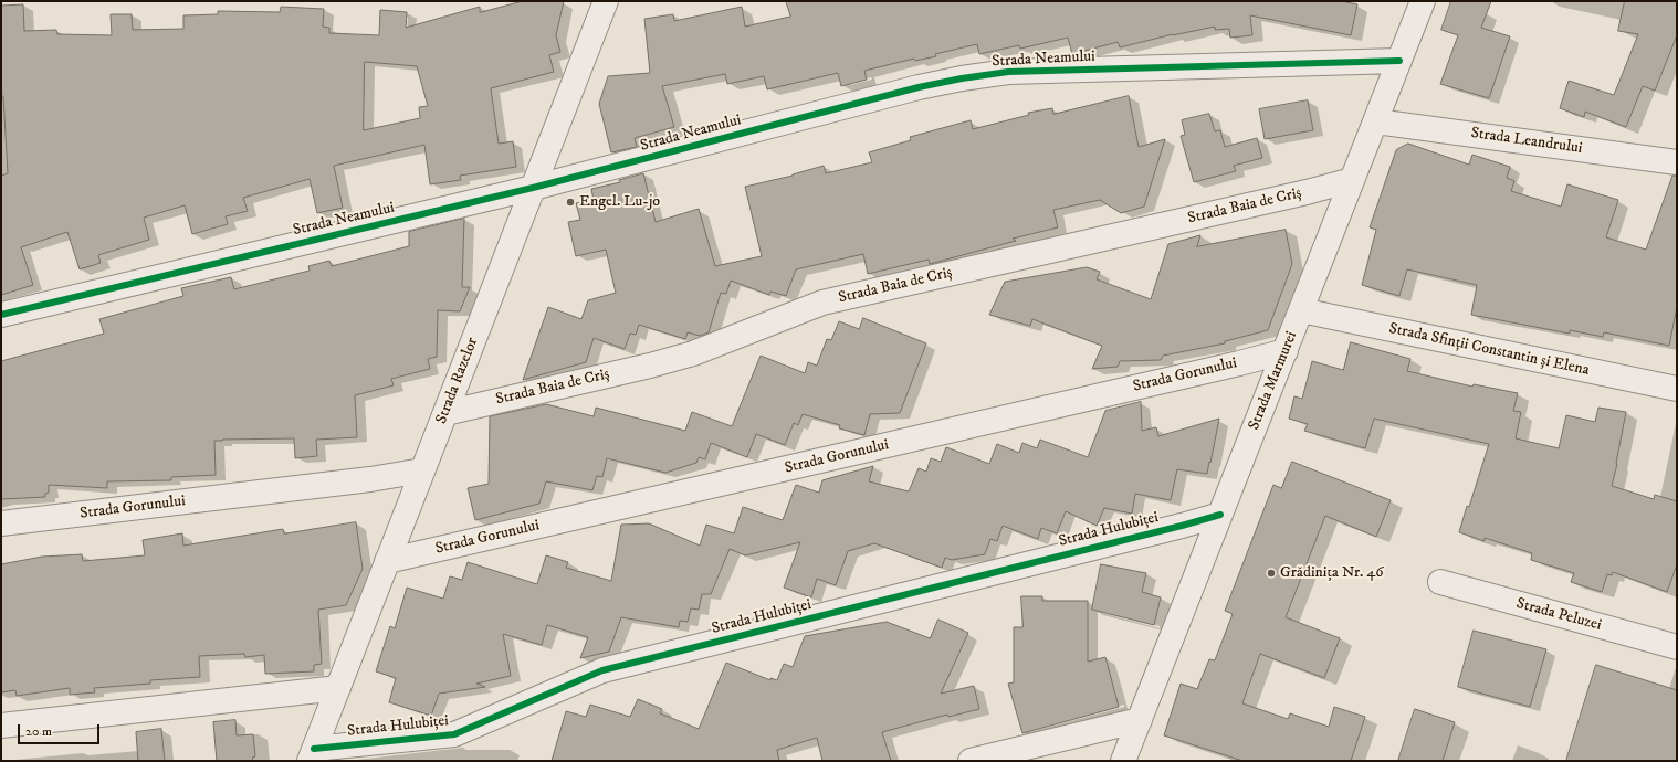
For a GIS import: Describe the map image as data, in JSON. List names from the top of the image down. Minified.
{"streets":{"street":["Strada Neamului","Strada Leandrului","Strada Baia de Criș","Strada Sfinții Constantin și Elena","Strada Gorunului","Strada Razelor","Strada Marmurei","Strada Hulubiței","Strada Peluzei"]},"crossings":[["Strada Neamului","Strada Razelor"],["Strada Neamului","Strada Marmurei"],["Strada Leandrului","Strada Marmurei"],["Strada Baia de Criș","Strada Razelor"],["Strada Baia de Criș","Strada Marmurei"],["Strada Sfinții Constantin și Elena","Strada Marmurei"],["Strada Gorunului","Strada Razelor"],["Strada Gorunului","Strada Marmurei"],["Strada Razelor","Strada Hulubiței"],["Strada Marmurei","Strada Hulubiței"]],"places":["Engel. Lu-jo","Grădinița Nr. 46"],"scale_bar":"20 m"}
